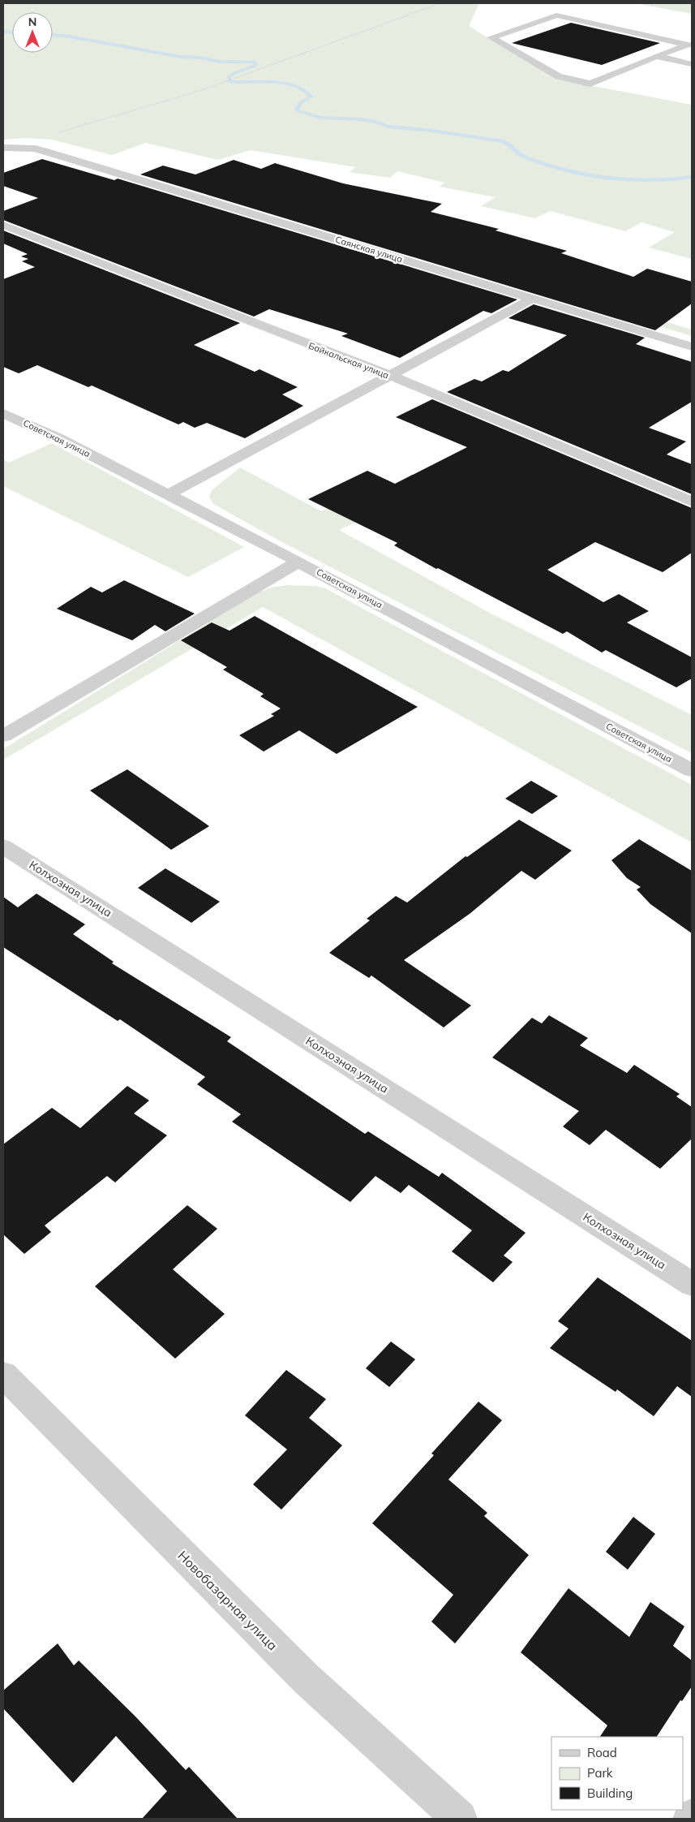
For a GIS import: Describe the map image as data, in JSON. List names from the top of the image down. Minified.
{"streets":{"street":["Саянская улица","Байкальская улица","Советская улица","Колхозная улица","Новобазарная улица"]},"legend":["Road","Park","Building"],"north":"top"}
